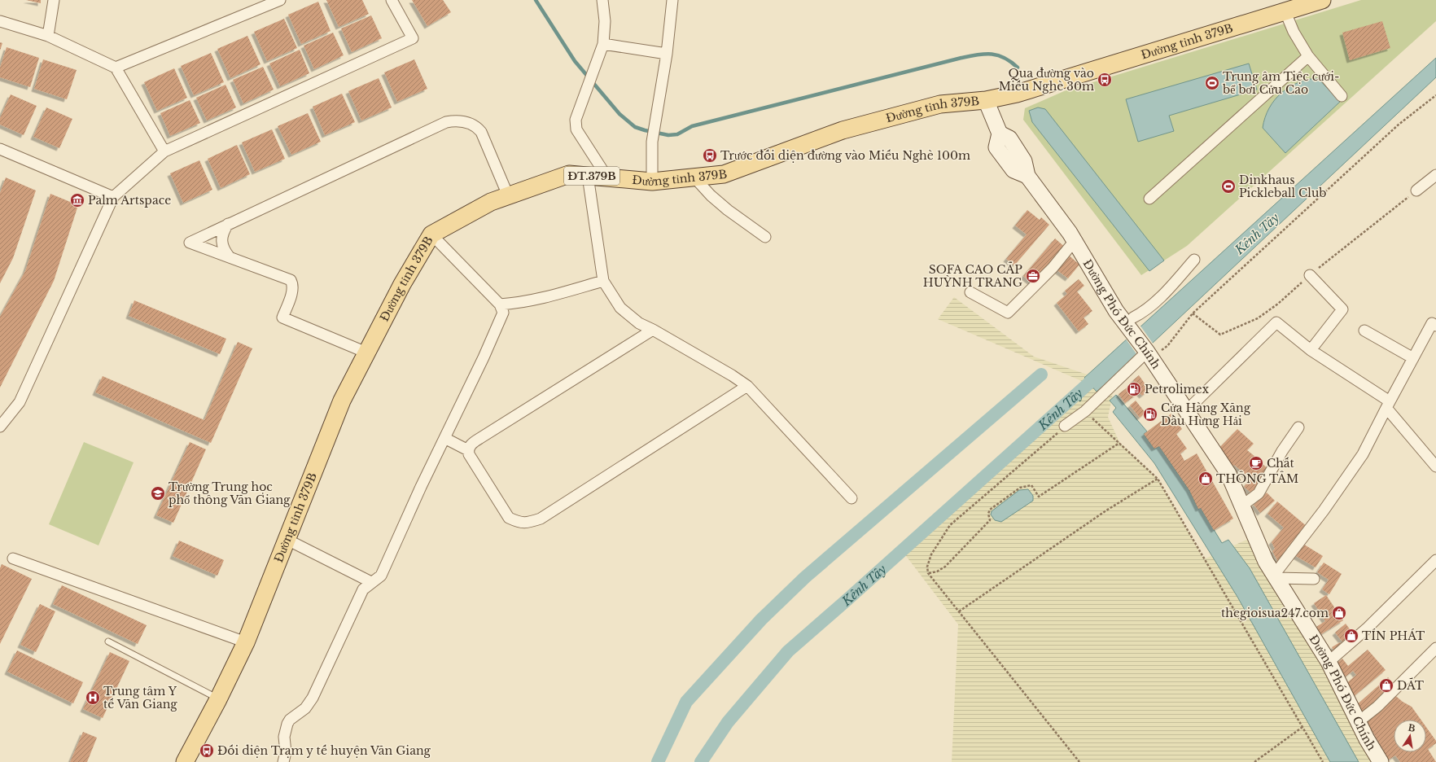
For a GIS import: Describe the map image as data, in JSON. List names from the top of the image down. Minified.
{"streets":{"main road":["Đường tỉnh 379B","ĐT.379B","Đường Phó Đức Chính"]},"crossings":[["Đường tỉnh 379B","Đường Phó Đức Chính"]],"water":["Kênh Tây"],"places":{"bus stop":["Qua đường vào Miếu Nghè 30m","Trước đối diện đường vào Miếu Nghè 100m","Đối diện Trạm y tế huyện Văn Giang"],"sports":["Trung âm Tiệc cưới- bể bơi Cửu Cao","Dinkhaus Pickleball Club"],"museum":["Palm Artspace"],"office":["SOFA CAO CẤP HUỲNH TRANG"],"fuel station":["Petrolimex","Cửa Hàng Xăng Dầu Hưng Hải"],"cafe":["Chất"],"shop":["THÔNG TÂM","thegioisua247.com","TÍN PHÁT","DẮT"],"school or university":["Trường Trung học phổ thông Văn Giang"],"hospital":["Trung tâm Y tế Văn Giang"]},"north":"top"}
